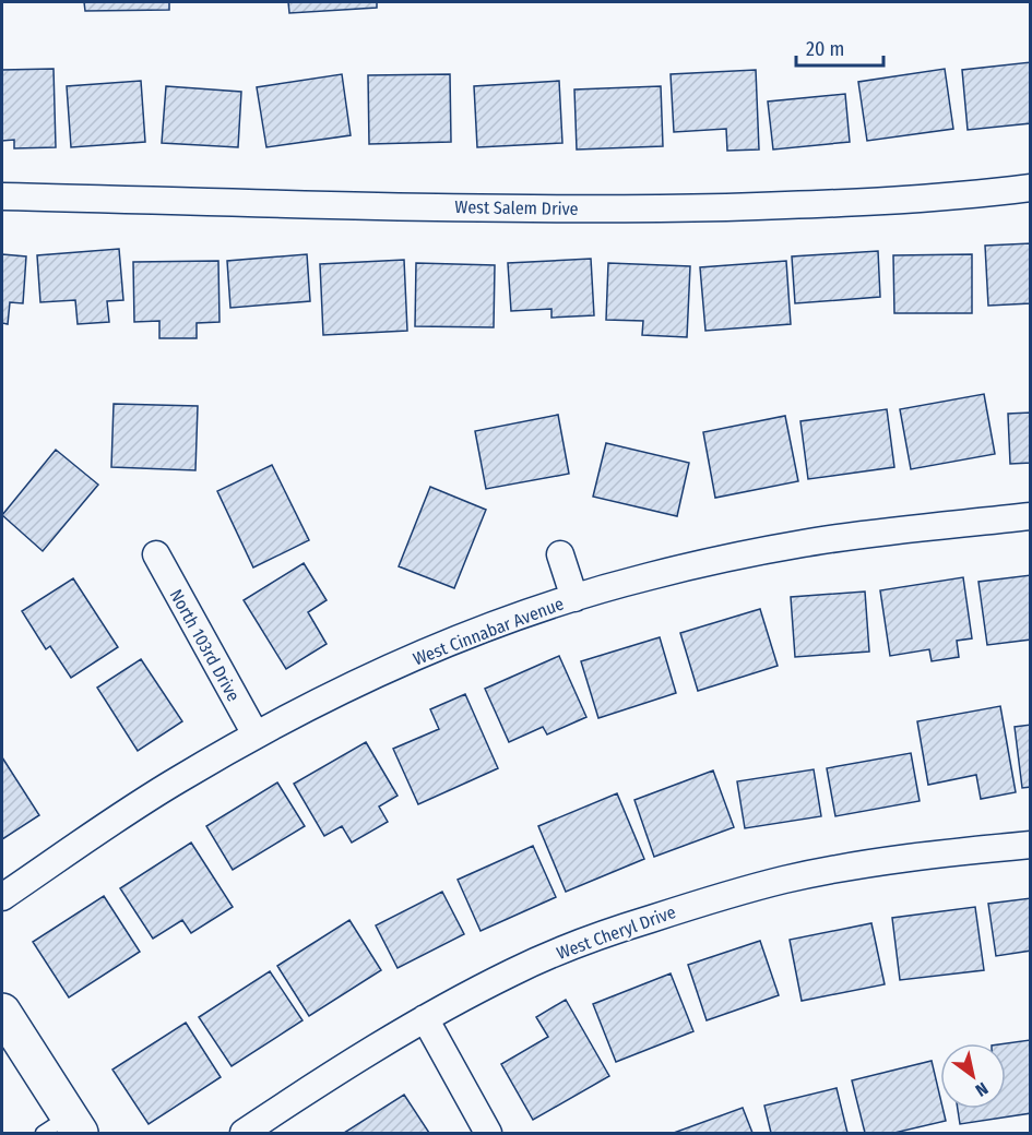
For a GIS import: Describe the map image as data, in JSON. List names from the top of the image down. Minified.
{"streets":{"street":["West Salem Drive","West Cinnabar Avenue","North 103rd Drive","West Cheryl Drive"]},"crossings":[["West Cinnabar Avenue","North 103rd Drive"]],"scale_bar":"20 m","north":"bottom right"}
